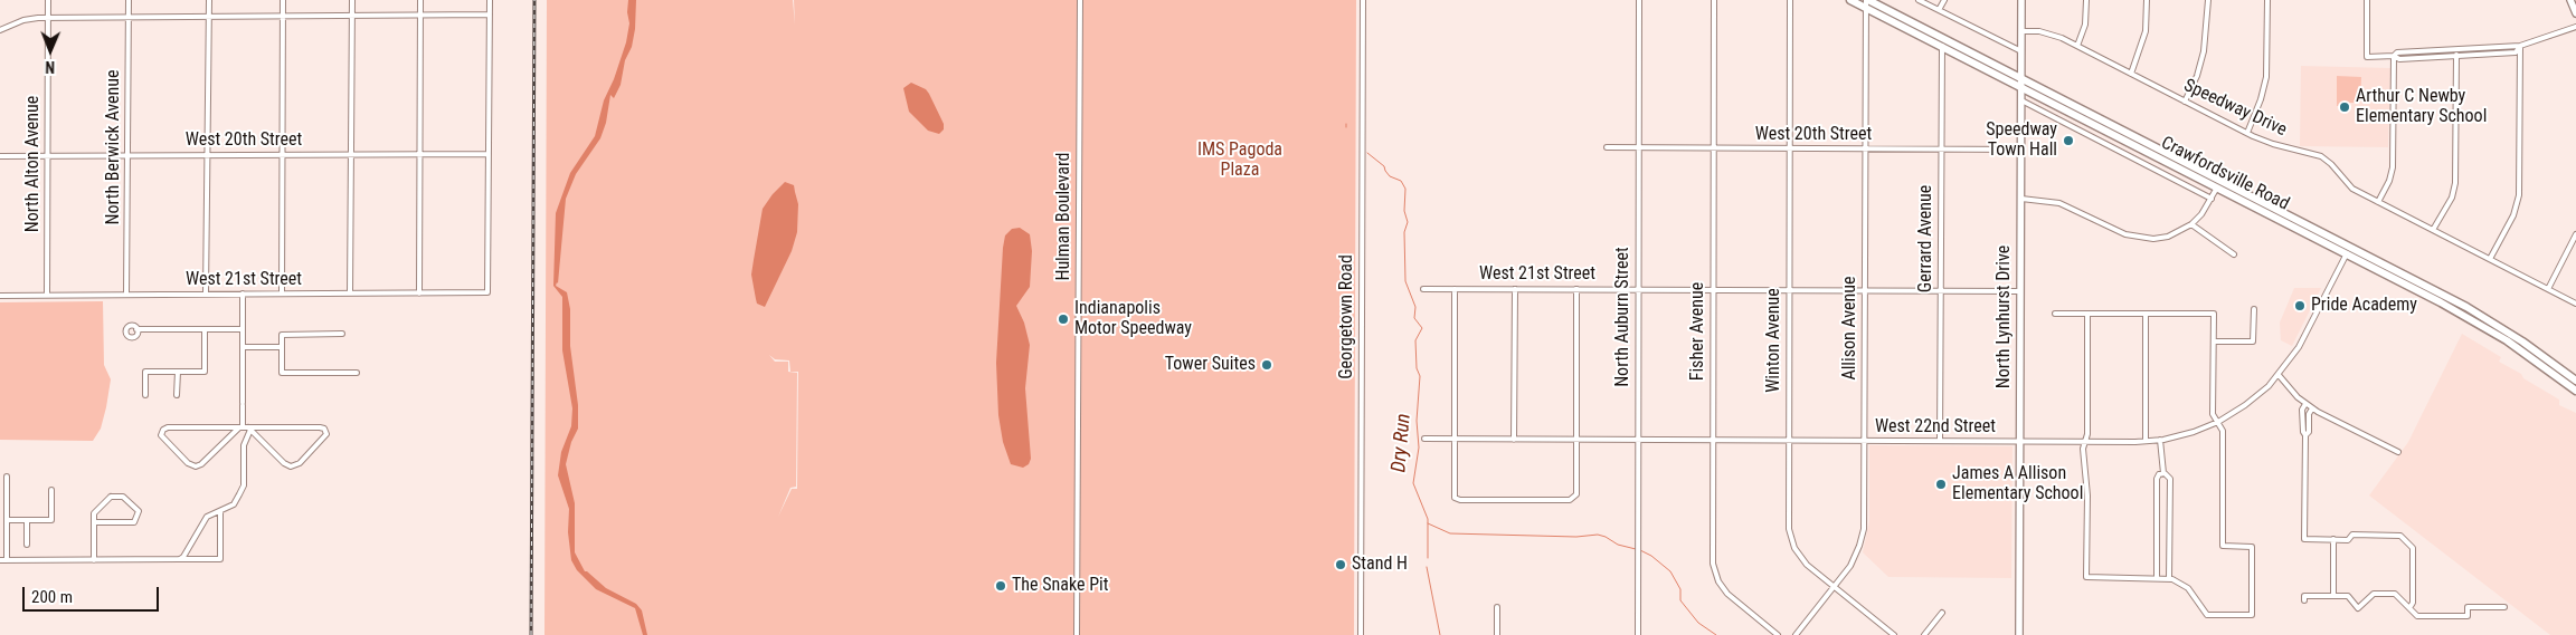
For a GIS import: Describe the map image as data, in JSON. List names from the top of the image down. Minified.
{"streets":{"main road":["Crawfordsville Road","North Lynhurst Drive"],"street":["Speedway Drive","West 20th Street","North Berwick Avenue","North Alton Avenue","Hulman Boulevard","Gerrard Avenue","West 21st Street","Georgetown Road","North Auburn Street","Allison Avenue","Fisher Avenue","Winton Avenue","West 22nd Street"]},"crossings":[["Speedway Drive","North Lynhurst Drive"],["West 20th Street","North Berwick Avenue"],["West 20th Street","North Alton Avenue"],["West 20th Street","Gerrard Avenue"],["West 20th Street","West 21st Street"],["West 20th Street","North Auburn Street"],["West 20th Street","North Lynhurst Drive"],["West 20th Street","Allison Avenue"],["West 20th Street","Fisher Avenue"],["West 20th Street","Winton Avenue"],["North Berwick Avenue","West 21st Street"],["North Alton Avenue","West 21st Street"],["Crawfordsville Road","Gerrard Avenue"],["Crawfordsville Road","North Lynhurst Drive"],["Crawfordsville Road","Allison Avenue"],["Crawfordsville Road","West 22nd Street"],["Gerrard Avenue","West 21st Street"],["Gerrard Avenue","West 22nd Street"],["West 21st Street","North Auburn Street"],["West 21st Street","North Lynhurst Drive"],["West 21st Street","Allison Avenue"],["West 21st Street","Fisher Avenue"],["West 21st Street","Winton Avenue"],["North Auburn Street","West 22nd Street"],["North Lynhurst Drive","West 22nd Street"],["Allison Avenue","Winton Avenue"],["Allison Avenue","West 22nd Street"],["Fisher Avenue","West 22nd Street"],["Winton Avenue","West 22nd Street"]],"water":["Dry Run"],"parks":["IMS Pagoda Plaza"],"places":["Arthur C Newby Elementary School","Speedway Town Hall","Pride Academy","Indianapolis Motor Speedway","Tower Suites","James A Allison Elementary School","Stand H","The Snake Pit"],"scale_bar":"200 m","north":"bottom"}
